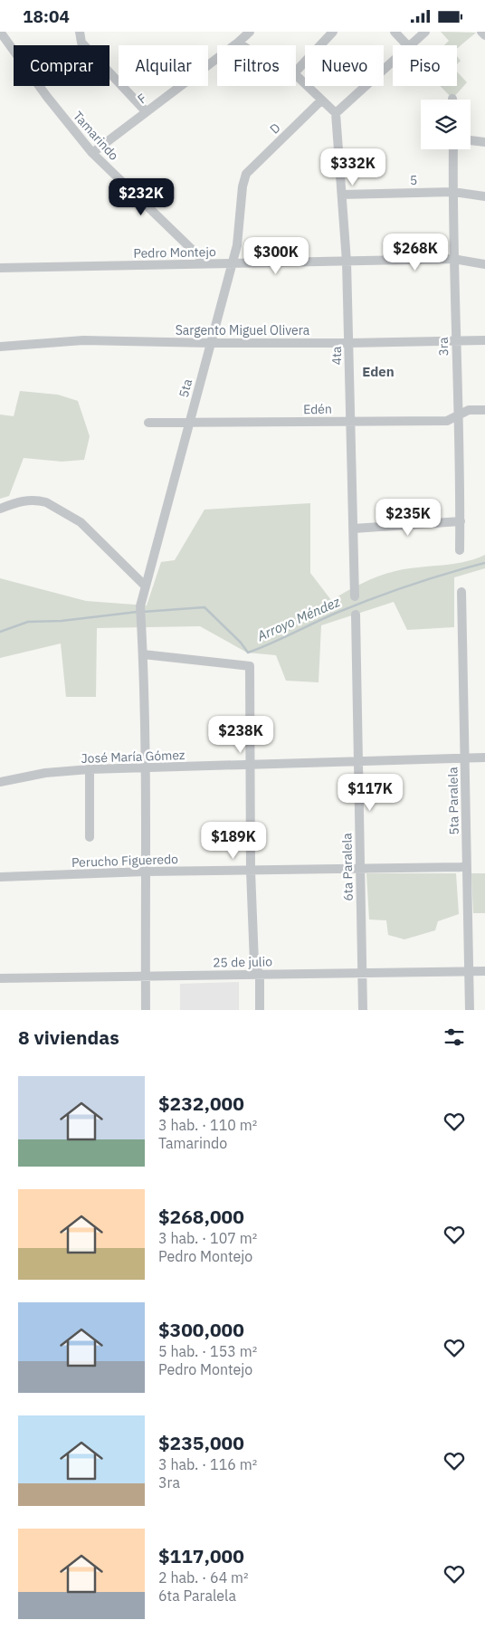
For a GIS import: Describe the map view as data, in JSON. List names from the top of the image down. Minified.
{"streets":{"street":["F","D","Tamarindo","5","Pedro Montejo","Sargento Miguel Olivera","3ra","4ta","5ta","Edén","José María Gómez","5ta Paralela","Perucho Figueredo","6ta Paralela","25 de julio"]},"crossings":[["F","Tamarindo"],["D","5ta"],["Tamarindo","Pedro Montejo"],["5","3ra"],["5","4ta"],["Pedro Montejo","3ra"],["Pedro Montejo","4ta"],["Pedro Montejo","5ta"],["Sargento Miguel Olivera","3ra"],["Sargento Miguel Olivera","4ta"],["Sargento Miguel Olivera","5ta"],["3ra","Edén"],["4ta","Edén"],["5ta","Edén"],["5ta","José María Gómez"],["5ta","Perucho Figueredo"],["5ta","25 de julio"],["José María Gómez","5ta Paralela"],["José María Gómez","6ta Paralela"],["5ta Paralela","Perucho Figueredo"],["5ta Paralela","25 de julio"],["Perucho Figueredo","6ta Paralela"],["6ta Paralela","25 de julio"]],"districts":["Eden"],"water":["Arroyo Méndez"],"page":{"status":"18:04","chip":["Comprar","Alquilar","Filtros","Nuevo","Piso"],"price":["$332K","$232K","$268K","$300K","$235K","$238K","$117K","$189K"],"heading":"8 viviendas","list":[{"name":"$232,000","note":"3 hab. · 110 m² · Tamarindo"},{"name":"$268,000","note":"3 hab. · 107 m² · Pedro Montejo"},{"name":"$300,000","note":"5 hab. · 153 m² · Pedro Montejo"},{"name":"$235,000","note":"3 hab. · 116 m² · 3ra"},{"name":"$117,000","note":"2 hab. · 64 m² · 6ta Paralela"}]}}
